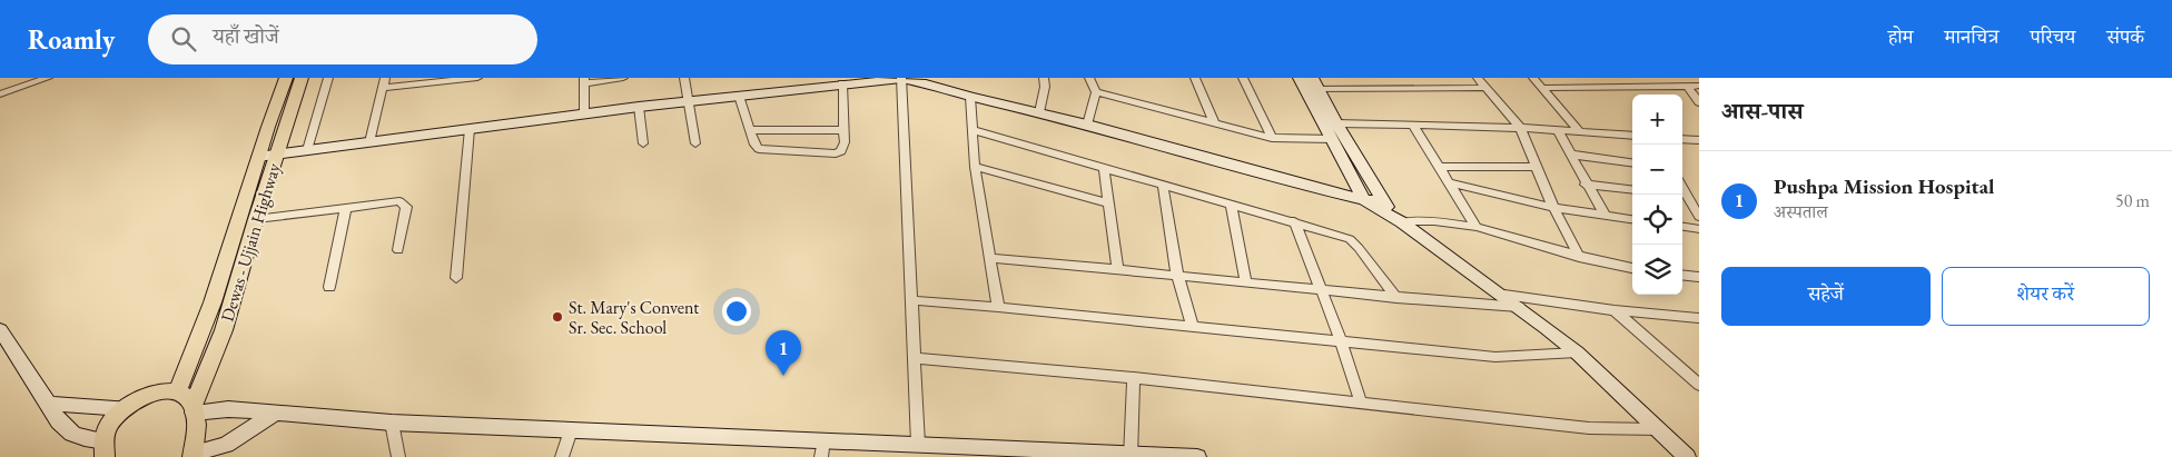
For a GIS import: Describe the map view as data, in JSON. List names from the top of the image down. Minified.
{"streets":{"main road":["Dewas - Ujjain Highway"]},"places":["St. Mary's Convent Sr. Sec. School"],"page":{"header":"Roamly","search":"यहाँ खोजें","nav":["होम","मानचित्र","परिचय","संपर्क"],"heading":"आस-पास","map_buttons":["+","−"],"list":[{"mark":"1","name":"Pushpa Mission Hospital","note":"अस्पताल","value":"50 m"}],"buttons":["सहेजें","शेयर करें"],"pins":"1"}}
